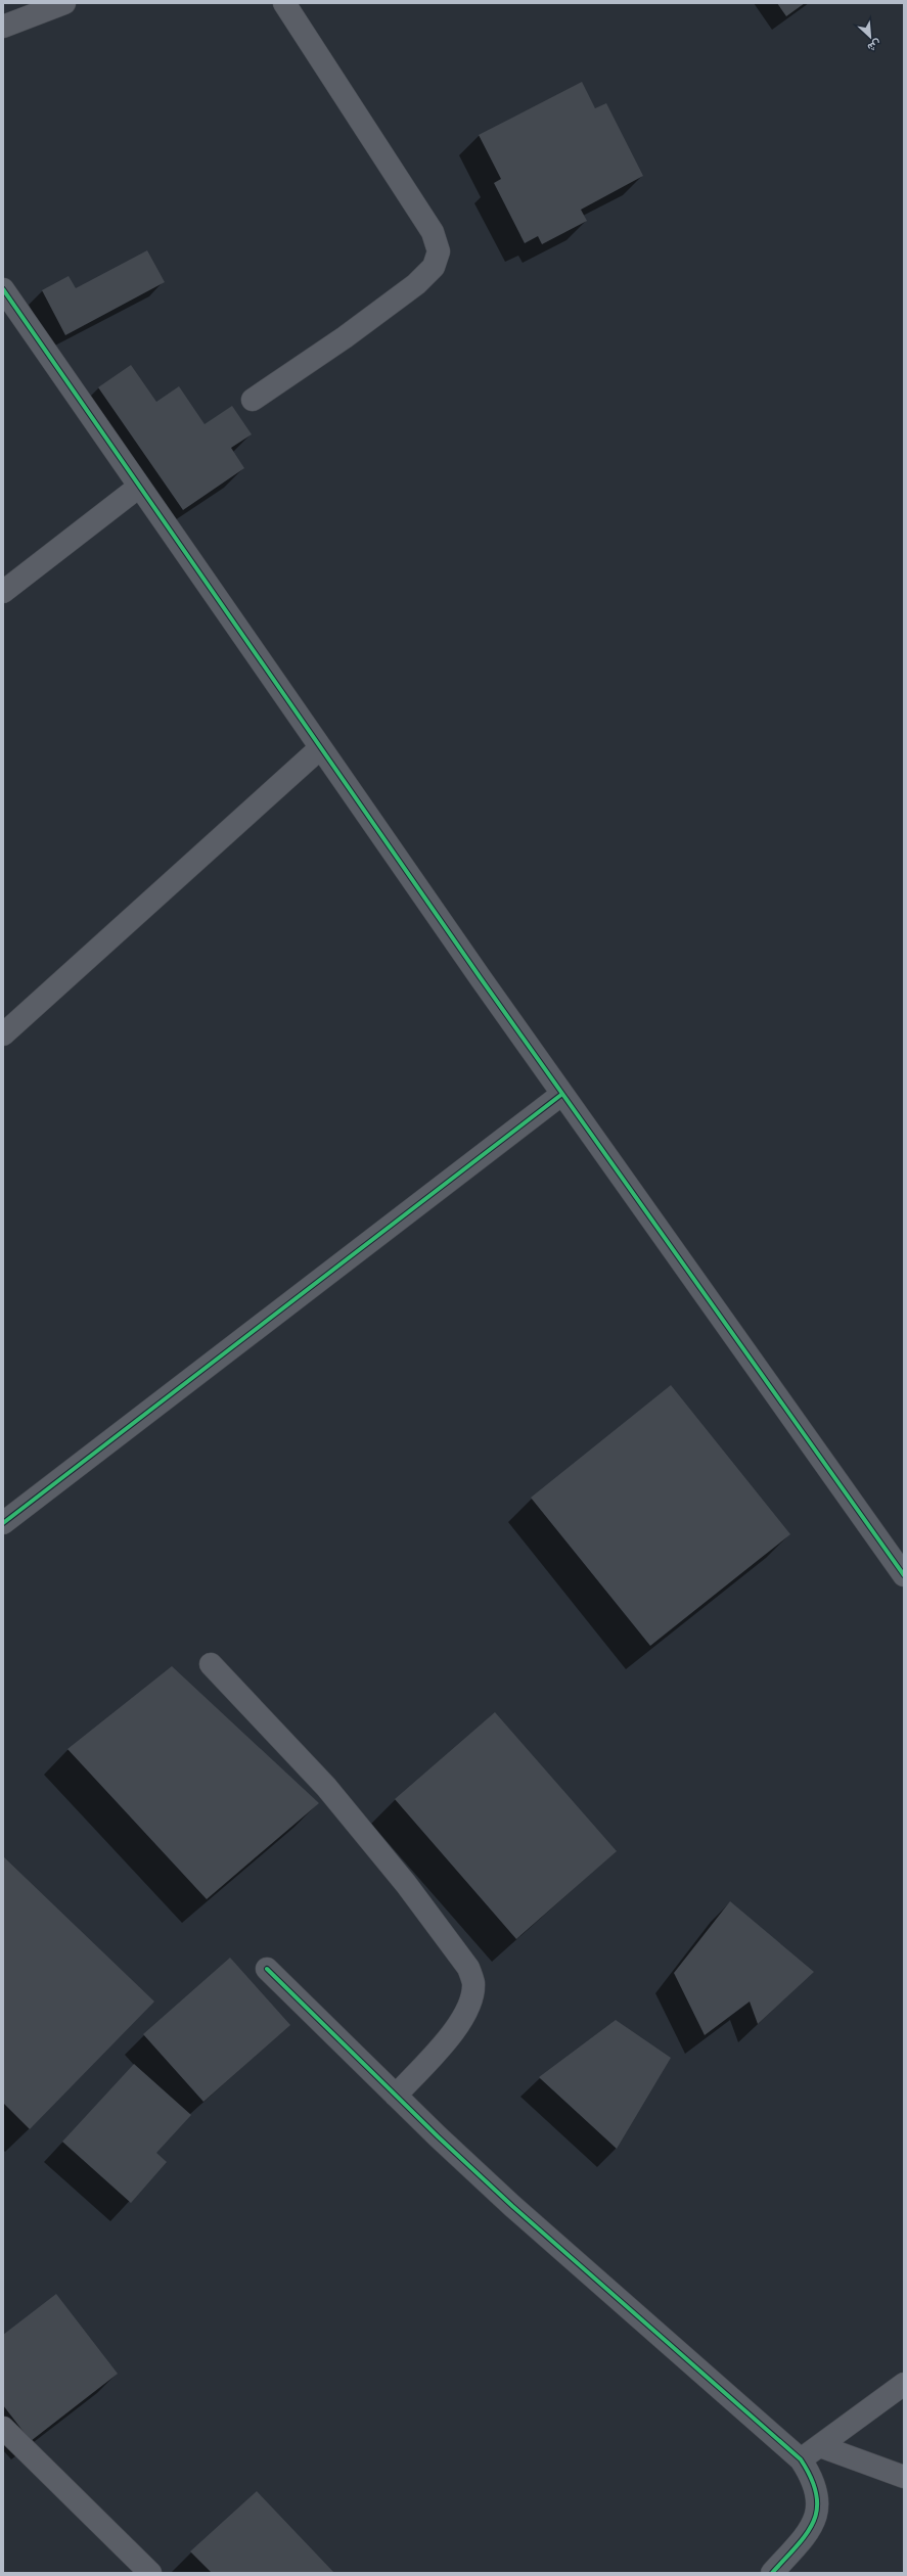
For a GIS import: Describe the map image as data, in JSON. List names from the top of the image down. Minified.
{"north":"bottom right"}
